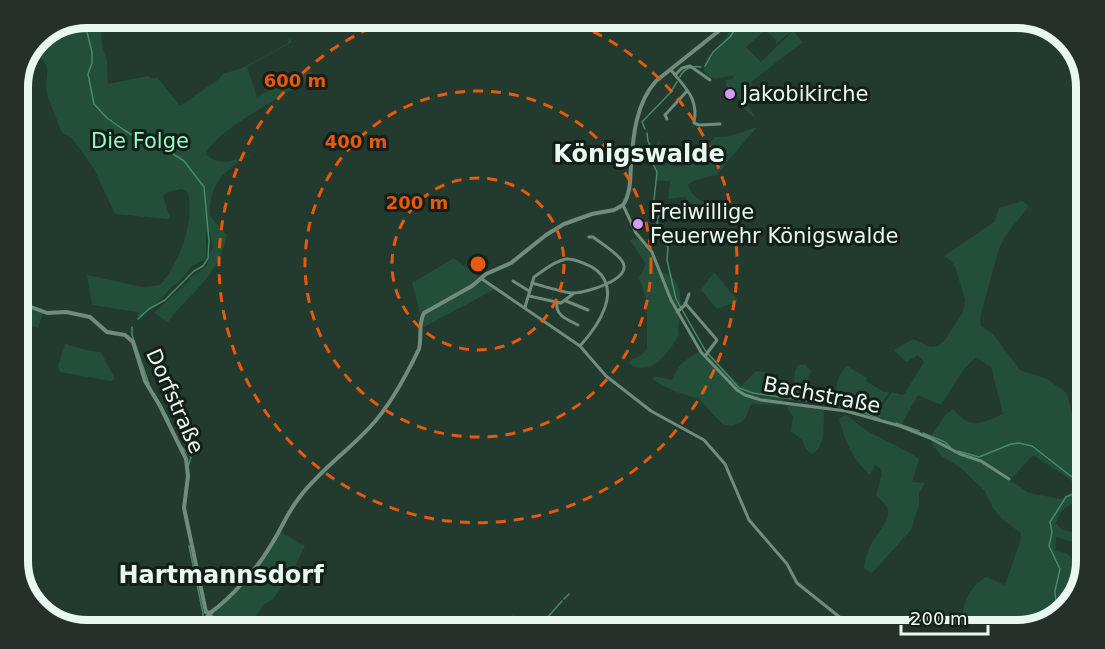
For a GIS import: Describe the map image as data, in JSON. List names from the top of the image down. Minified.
{"streets":{"street":["Bachstraße","Dorfstraße"]},"districts":["Königswalde","Hartmannsdorf"],"parks":["Die Folge"],"places":["Jakobikirche","Freiwillige Feuerwehr Königswalde"],"scale_bar":"200 m","rings":["600 m","400 m","200 m"]}
